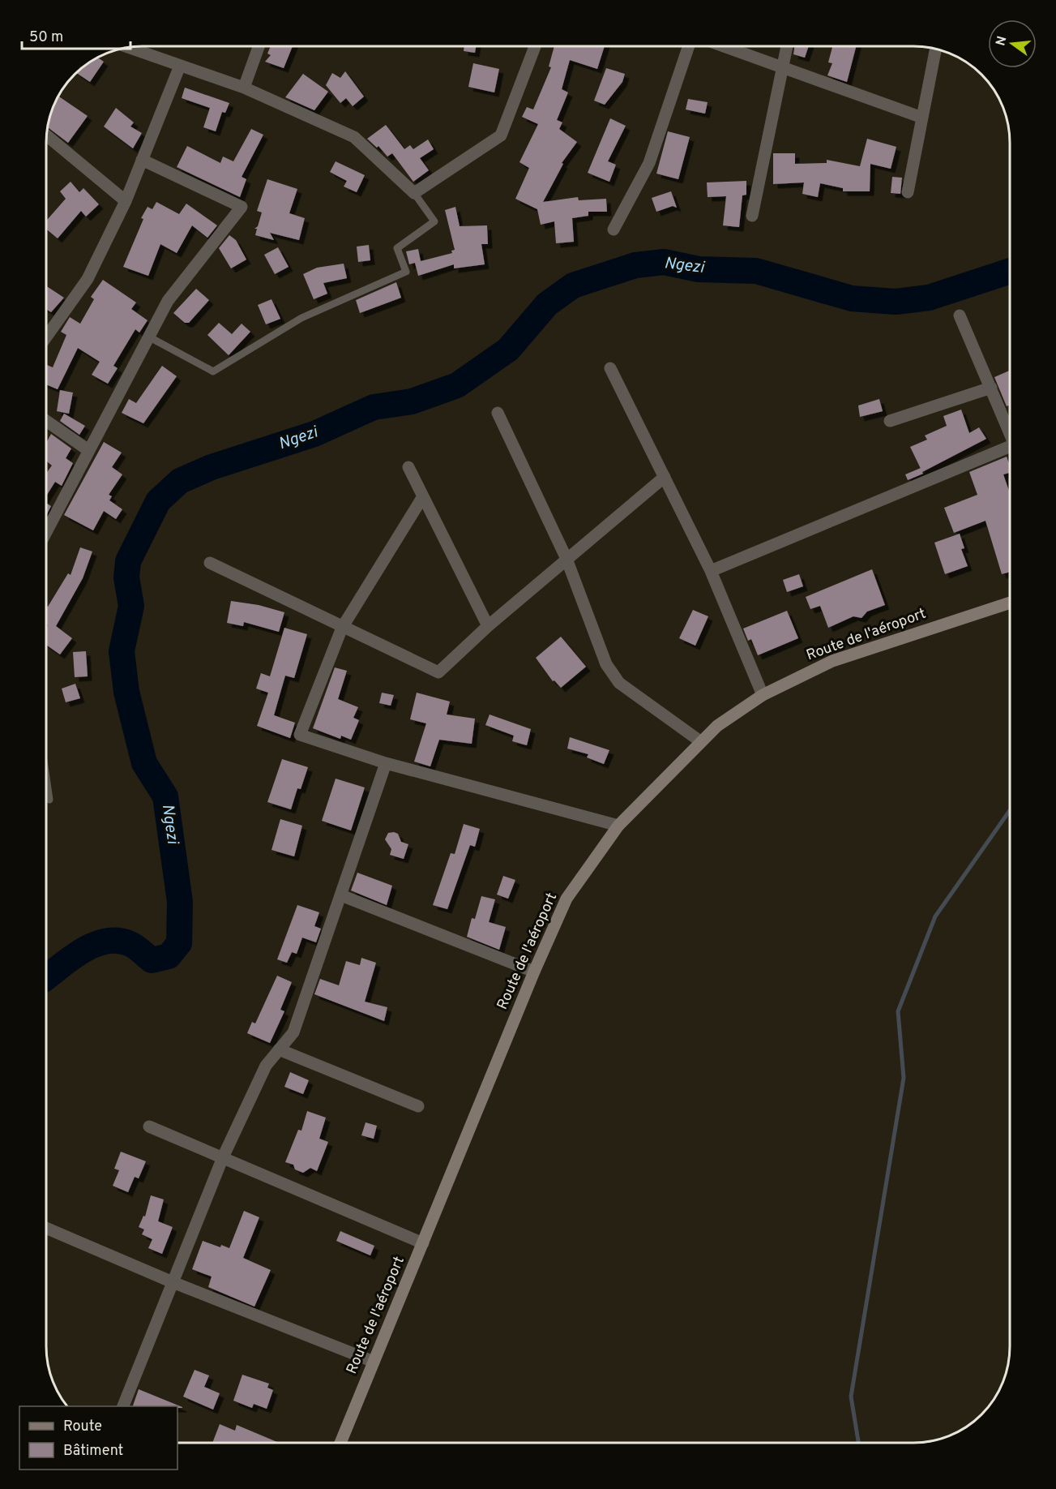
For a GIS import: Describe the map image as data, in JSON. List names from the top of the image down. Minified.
{"streets":{"street":["Route de l'aéroport"]},"water":["Ngezi"],"legend":["Route","Bâtiment"],"scale_bar":"50 m","north":"left"}
